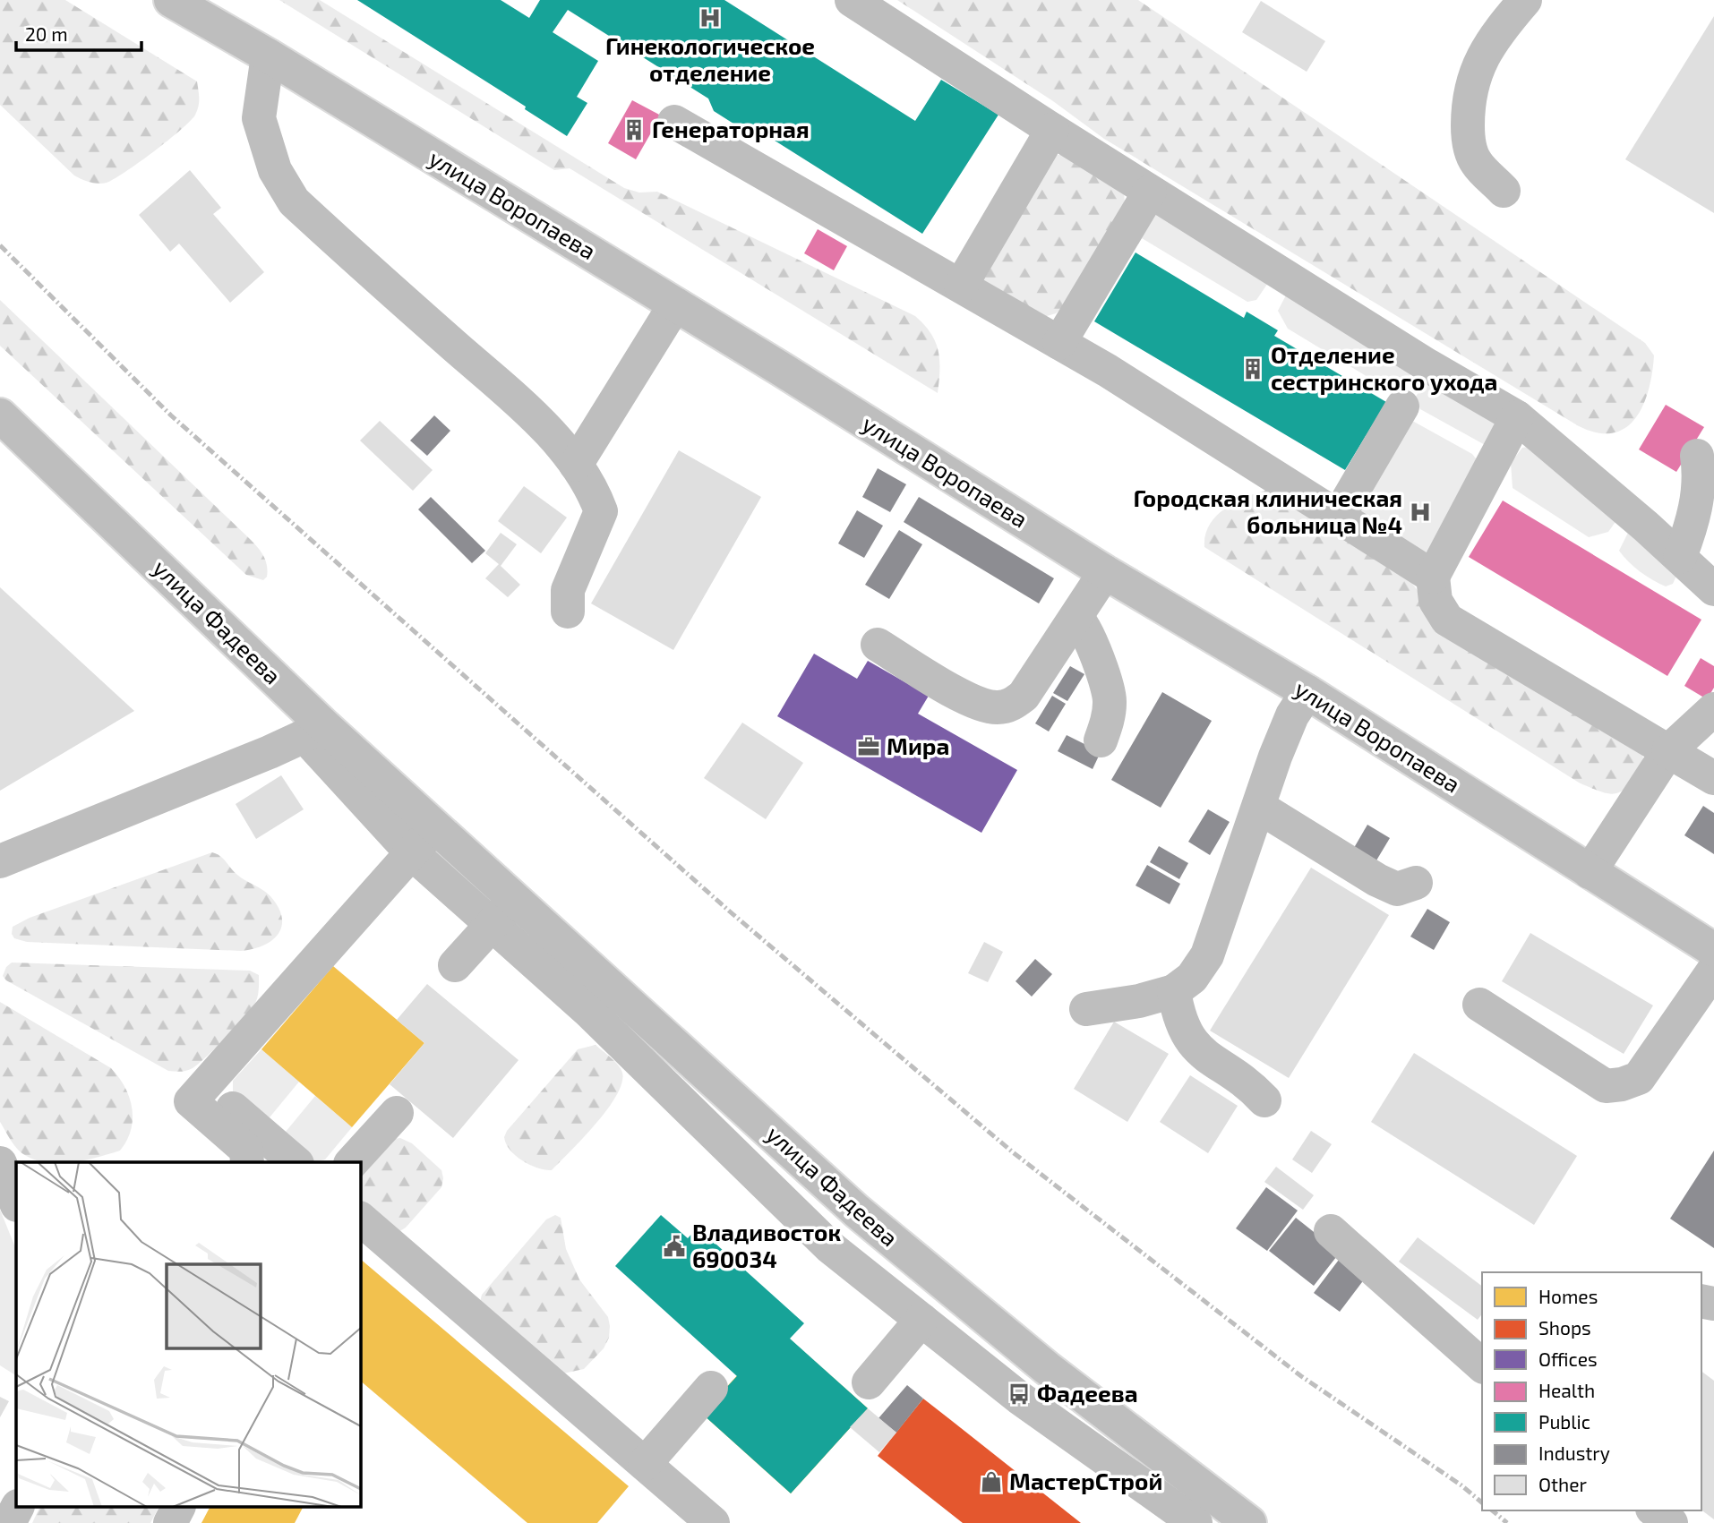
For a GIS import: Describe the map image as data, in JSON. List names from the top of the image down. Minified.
{"streets":{"main road":["улица Воропаева","улица Фадеева"]},"places":{"hospital":["Гинекологическое отделение","Городская клиническая больница №4"],"building":["Генераторная","Отделение сестринского ухода"],"office":["Мира"],"public building":["Владивосток 690034"],"bus stop":["Фадеева"],"shop":["МастерСтрой"]},"legend":["Homes","Shops","Offices","Health","Public","Industry","Other"],"scale_bar":"20 m"}
